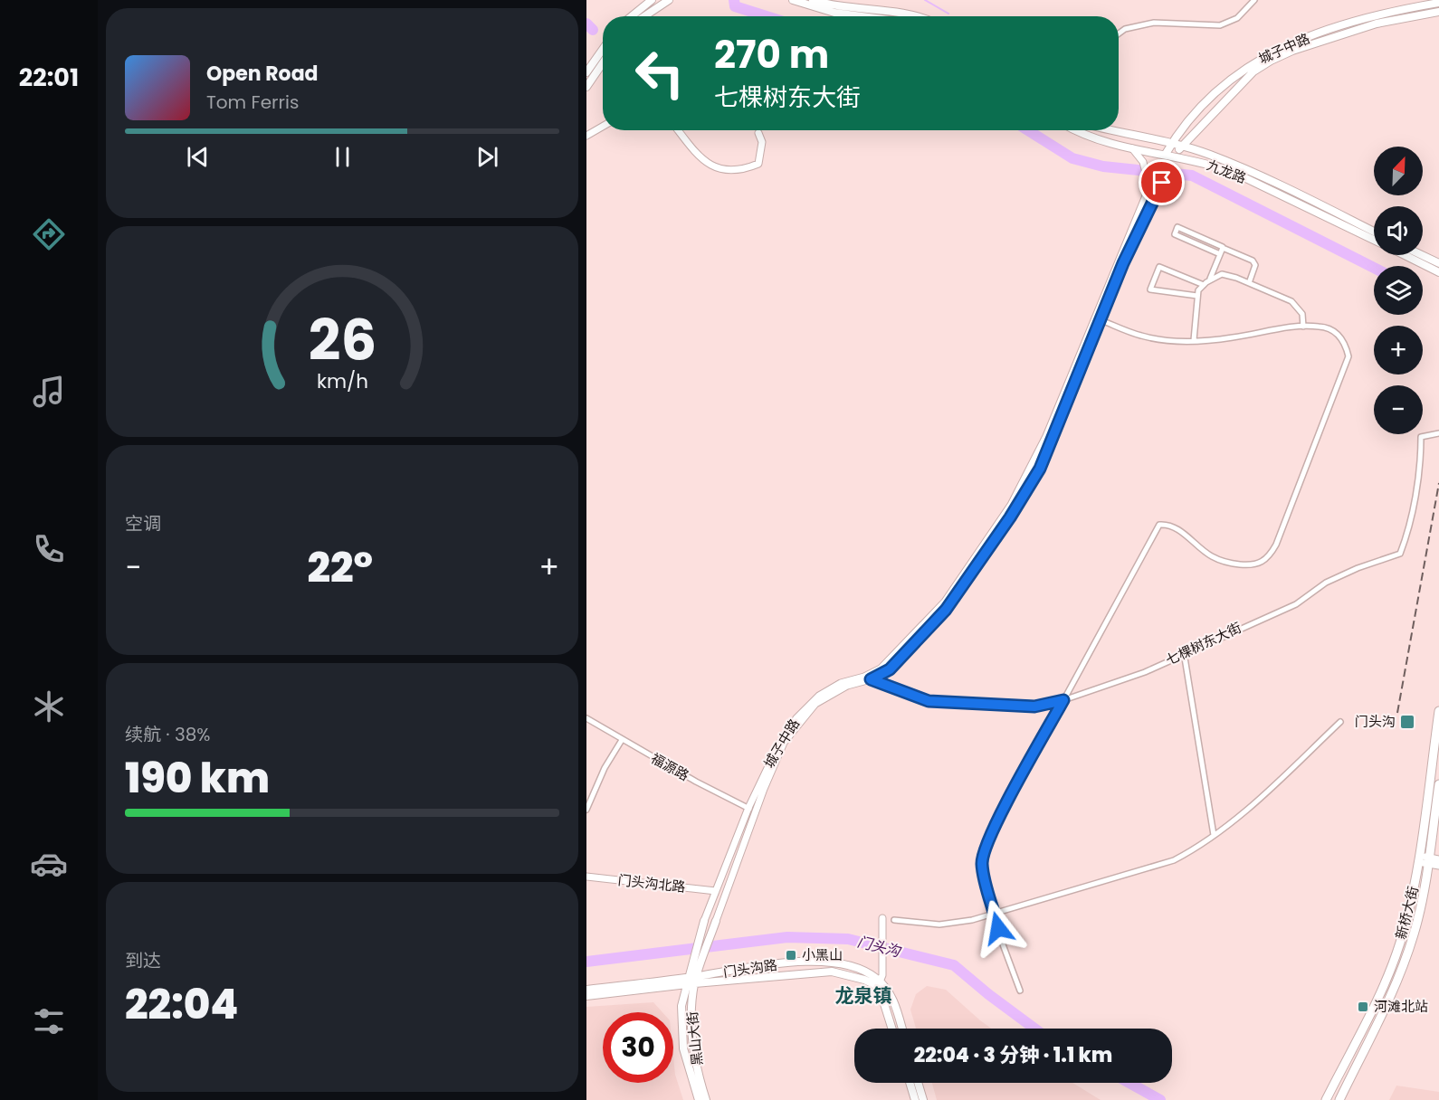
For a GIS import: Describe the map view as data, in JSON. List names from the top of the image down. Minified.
{"streets":{"main road":["城子中路","九龙路","新桥大街","门头沟路","黑山大街"],"street":["七棵树东大街","福源路","门头沟北路"]},"crossings":[["城子中路","九龙路"],["城子中路","七棵树东大街"],["城子中路","福源路"],["城子中路","门头沟北路"],["城子中路","门头沟路"],["城子中路","黑山大街"],["门头沟路","黑山大街"]],"districts":["龙泉镇"],"water":["门头沟"],"places":{"transit":["门头沟","小黑山","河滩北站"]},"north":"top right","page":{"tabs":"22:01","turn":["270 m","七棵树东大街"],"song":["Open Road","Tom Ferris"],"map_buttons":["+","−"],"tile":["空调",["续航 · 38%","190 km"],["到达","22:04"]],"heat":["−","22°","+"],"limit":"30","trip":"22:04 · 3 分钟 · 1.1 km","gauge":["26","km/h"]}}
